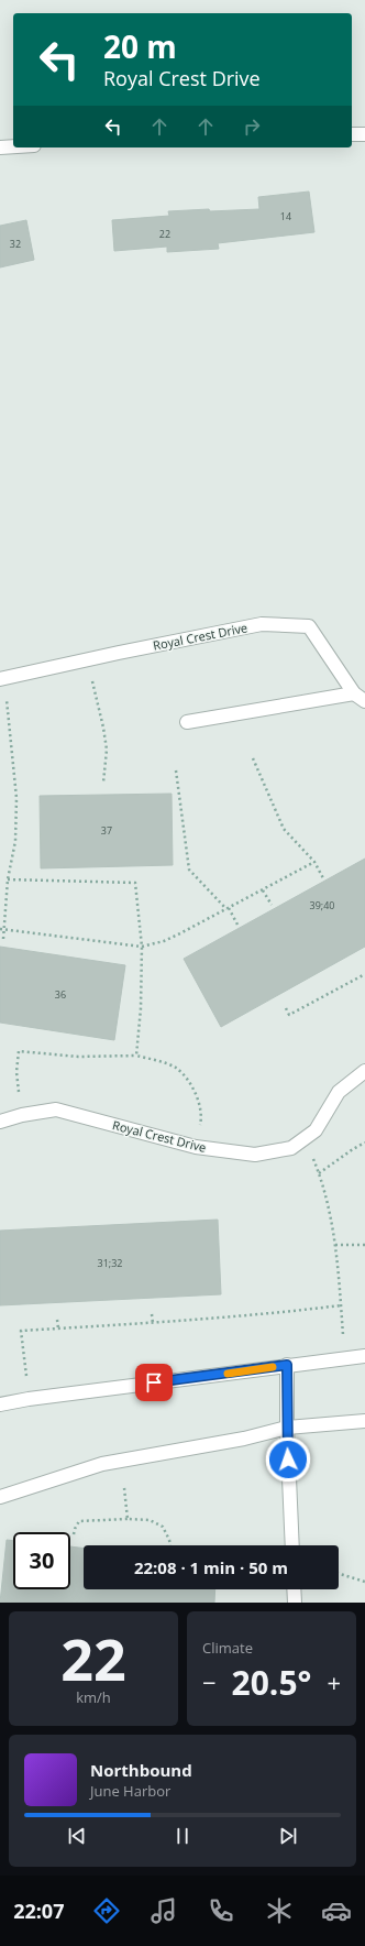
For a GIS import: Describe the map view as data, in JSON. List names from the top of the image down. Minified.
{"streets":{"street":["Royal Crest Drive"]},"house_numbers":["14","22","32","37","39;40","36","31;32"],"page":{"turn":["20 m","Royal Crest Drive"],"limit":"30","trip":"22:08 · 1 min · 50 m","tile":[["22","km/h"],"Climate"],"heat":["−","20.5°","+"],"song":["Northbound","June Harbor"],"tabs":"22:07"}}
